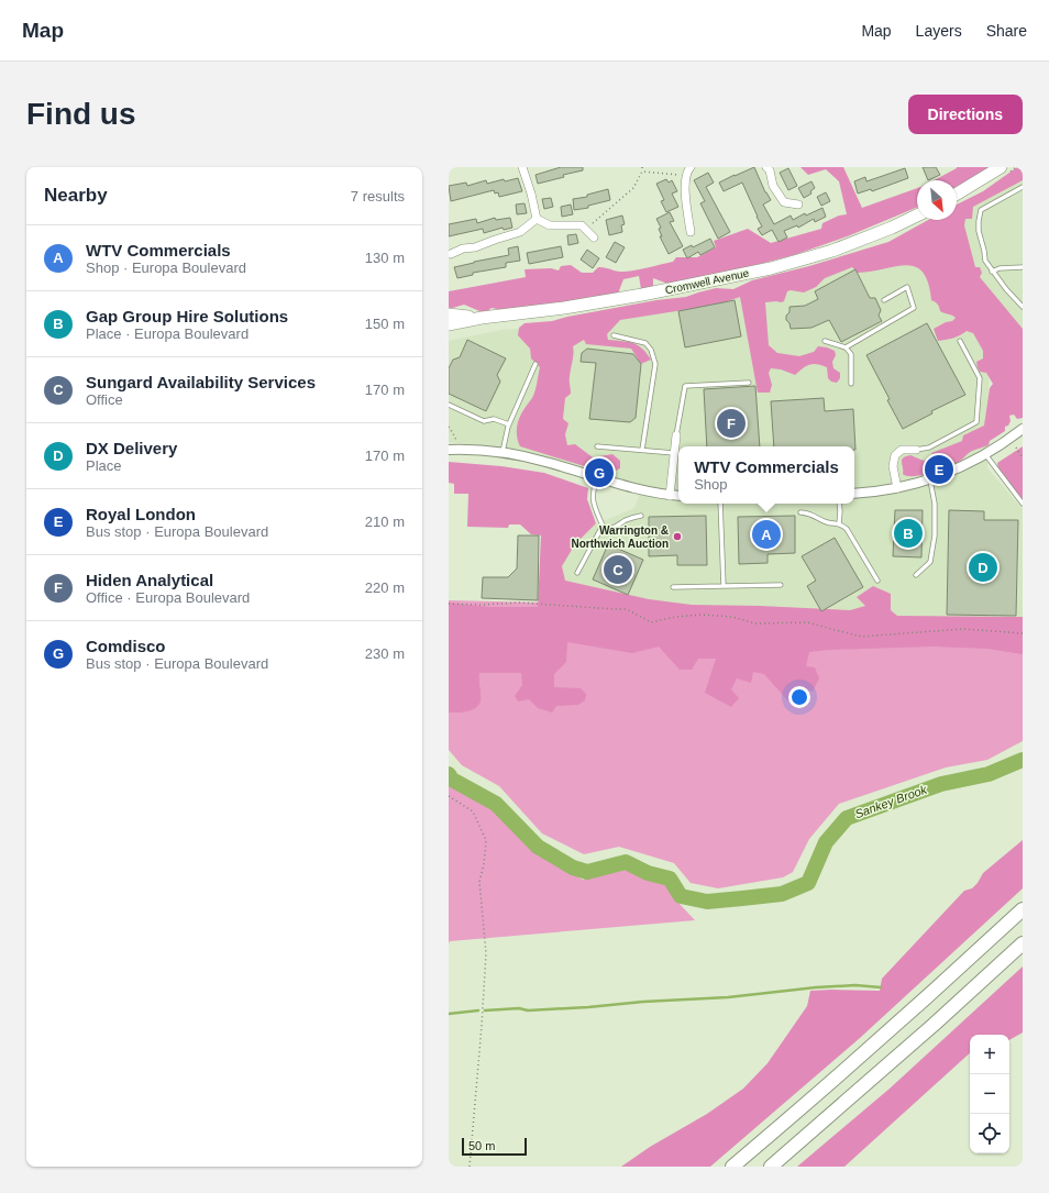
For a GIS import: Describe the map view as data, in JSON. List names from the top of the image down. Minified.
{"streets":{"main road":["Cromwell Avenue"]},"water":["Sankey Brook"],"places":["Warrington & Northwich Auction"],"scale_bar":"50 m","north":"bottom right","page":{"header":"Map","nav":["Map","Layers","Share"],"buttons":"Directions","title":"Find us","heading":["Nearby","7 results"],"list":[{"mark":"A","name":"WTV Commercials","note":"Shop · Europa Boulevard","value":"130 m"},{"mark":"B","name":"Gap Group Hire Solutions","note":"Place · Europa Boulevard","value":"150 m"},{"mark":"C","name":"Sungard Availability Services","note":"Office","value":"170 m"},{"mark":"D","name":"DX Delivery","note":"Place","value":"170 m"},{"mark":"E","name":"Royal London","note":"Bus stop · Europa Boulevard","value":"210 m"},{"mark":"F","name":"Hiden Analytical","note":"Office · Europa Boulevard","value":"220 m"},{"mark":"G","name":"Comdisco","note":"Bus stop · Europa Boulevard","value":"230 m"}],"pins":["F","E","G","B","A","D","C"],"popup":["WTV Commercials","Shop"],"map_buttons":["+","−"],"scale":"50 m"}}
